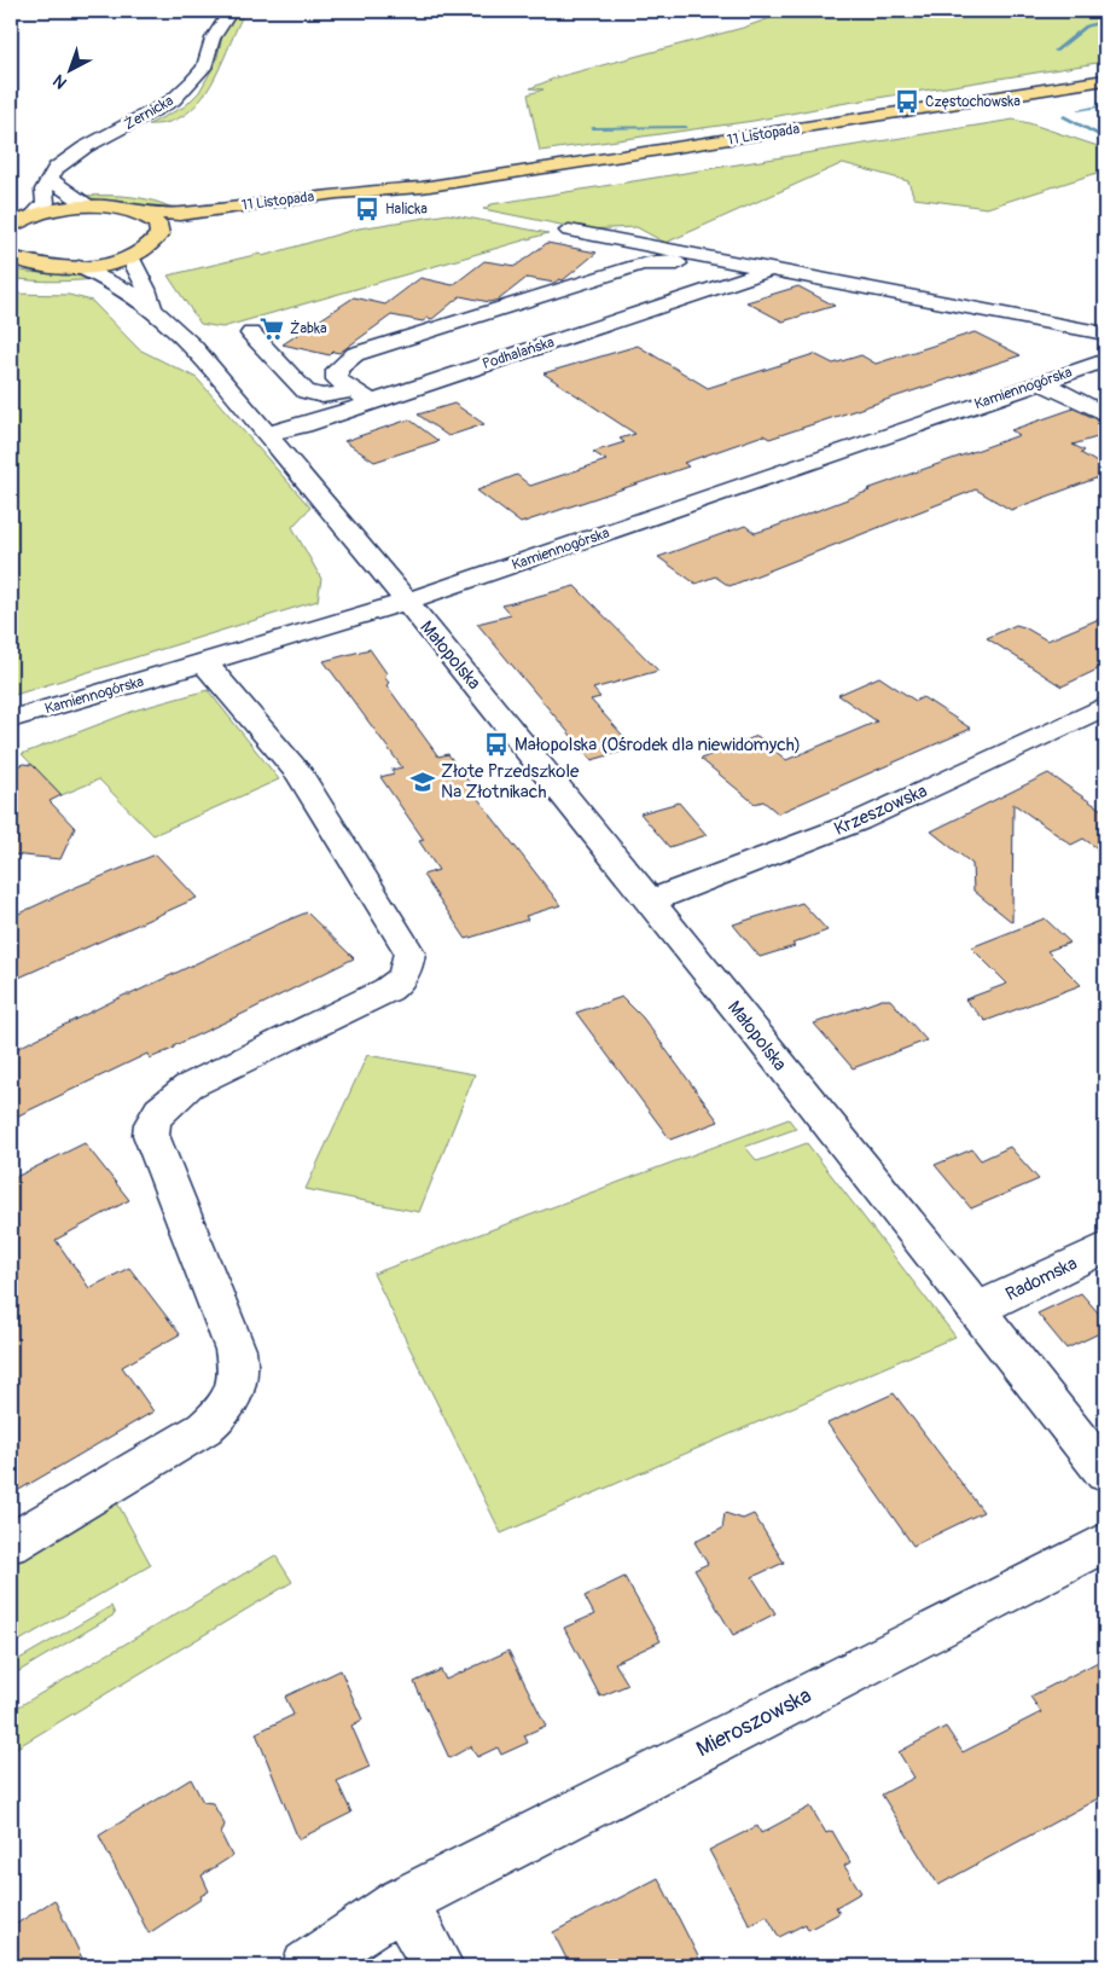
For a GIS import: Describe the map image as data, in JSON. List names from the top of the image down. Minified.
{"streets":{"main road":["11 Listopada"],"street":["Żernicka","Podhalańska","Kamiennogórska","Małopolska","Krzeszowska","Radomska","Mieroszowska"]},"crossings":[["Kamiennogórska","Małopolska"],["Małopolska","Krzeszowska"],["Małopolska","Radomska"]],"places":{"bus stop":["Częstochowska","Halicka","Małopolska (Ośrodek dla niewidomych)"],"supermarket":["Żabka"],"school or university":["Złote Przedszkole Na Złotnikach"]},"north":"bottom left"}
